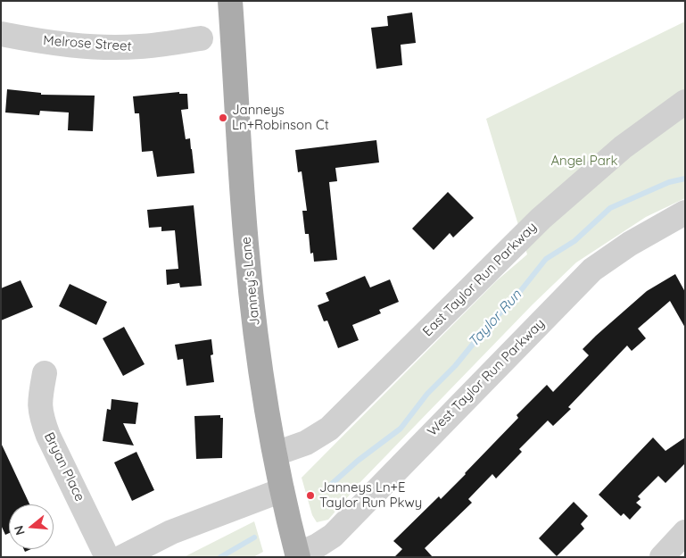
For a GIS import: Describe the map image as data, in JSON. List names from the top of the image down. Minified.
{"streets":{"main road":["Janney's Lane"],"street":["Melrose Street","East Taylor Run Parkway","West Taylor Run Parkway","Bryan Place"]},"crossings":[["East Taylor Run Parkway","Janney's Lane"],["Janney's Lane","West Taylor Run Parkway"]],"water":["Taylor Run"],"parks":["Angel Park"],"places":["Janneys Ln+Robinson Ct","Janneys Ln+E Taylor Run Pkwy"],"north":"left"}
